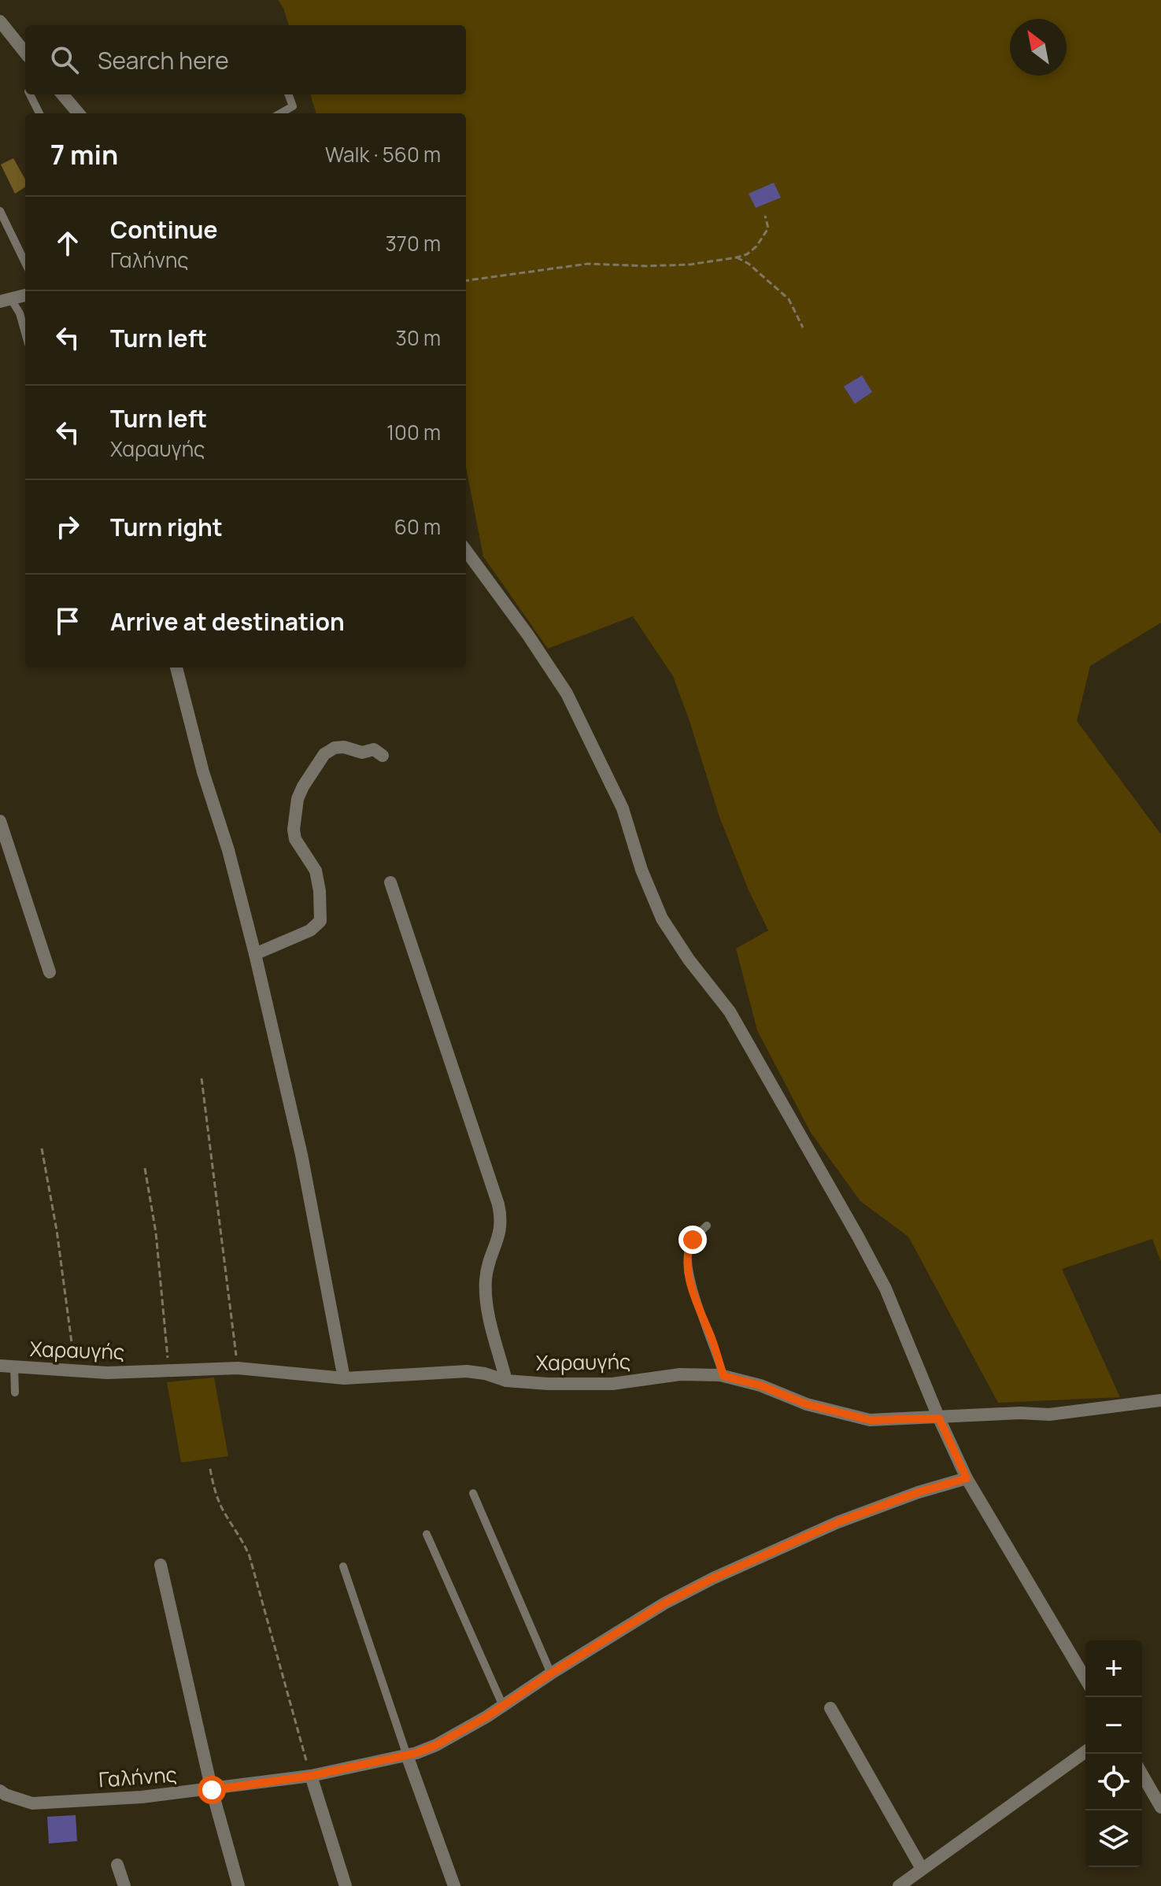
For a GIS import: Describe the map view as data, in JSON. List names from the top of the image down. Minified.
{"streets":{"street":["Χαραυγής","Γαλήνης"]},"north":"top left","page":{"search":"Search here","heading":["7 min","Walk · 560 m"],"list":[["Continue","Γαλήνης","370 m"],["Turn left","30 m"],["Turn left","Χαραυγής","100 m"],["Turn right","60 m"],"Arrive at destination"],"map_buttons":["+","−"]}}
